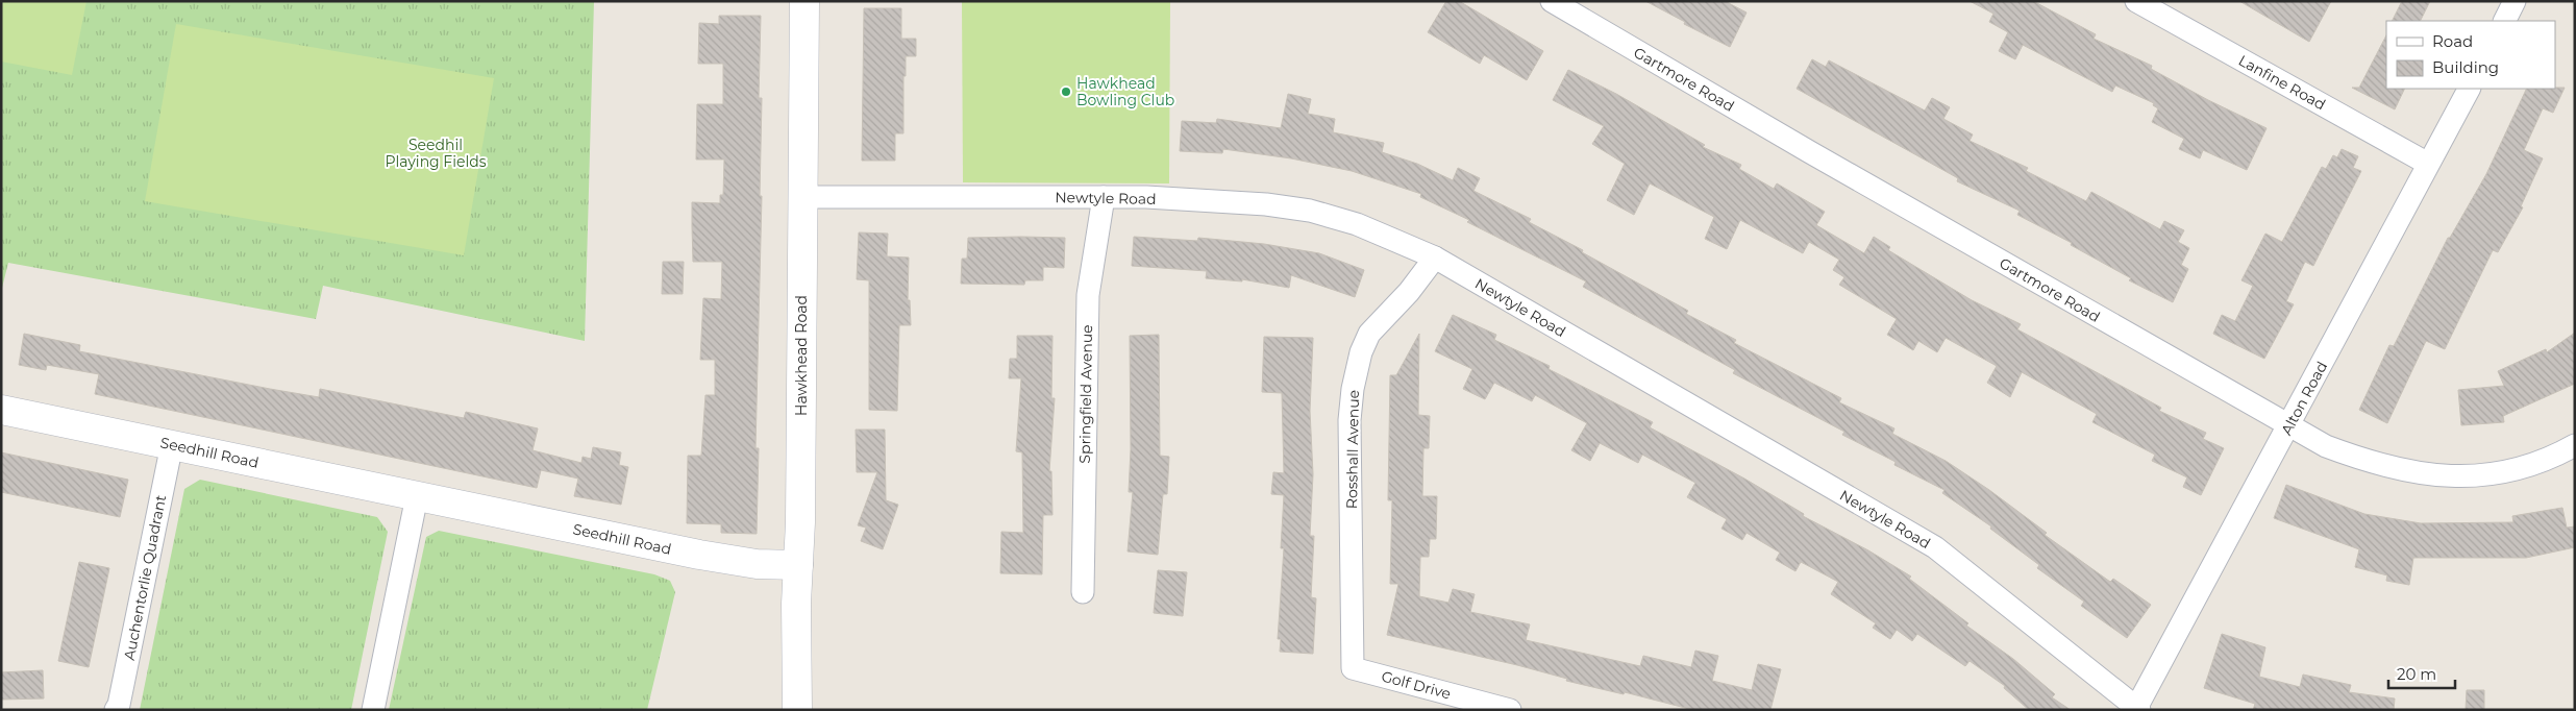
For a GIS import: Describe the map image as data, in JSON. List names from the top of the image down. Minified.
{"streets":{"street":["Gartmore Road","Lanfine Road","Newtyle Road","Hawkhead Road","Springfield Avenue","Alton Road","Rosshall Avenue","Seedhill Road","Auchentorlie Quadrant","Golf Drive"]},"crossings":[["Gartmore Road","Alton Road"],["Lanfine Road","Alton Road"],["Newtyle Road","Hawkhead Road"],["Newtyle Road","Springfield Avenue"],["Newtyle Road","Alton Road"],["Newtyle Road","Rosshall Avenue"],["Hawkhead Road","Seedhill Road"],["Rosshall Avenue","Golf Drive"],["Seedhill Road","Auchentorlie Quadrant"]],"parks":["Seedhil Playing Fields"],"places":["Hawkhead Bowling Club"],"legend":["Road","Building"],"scale_bar":"20 m"}
